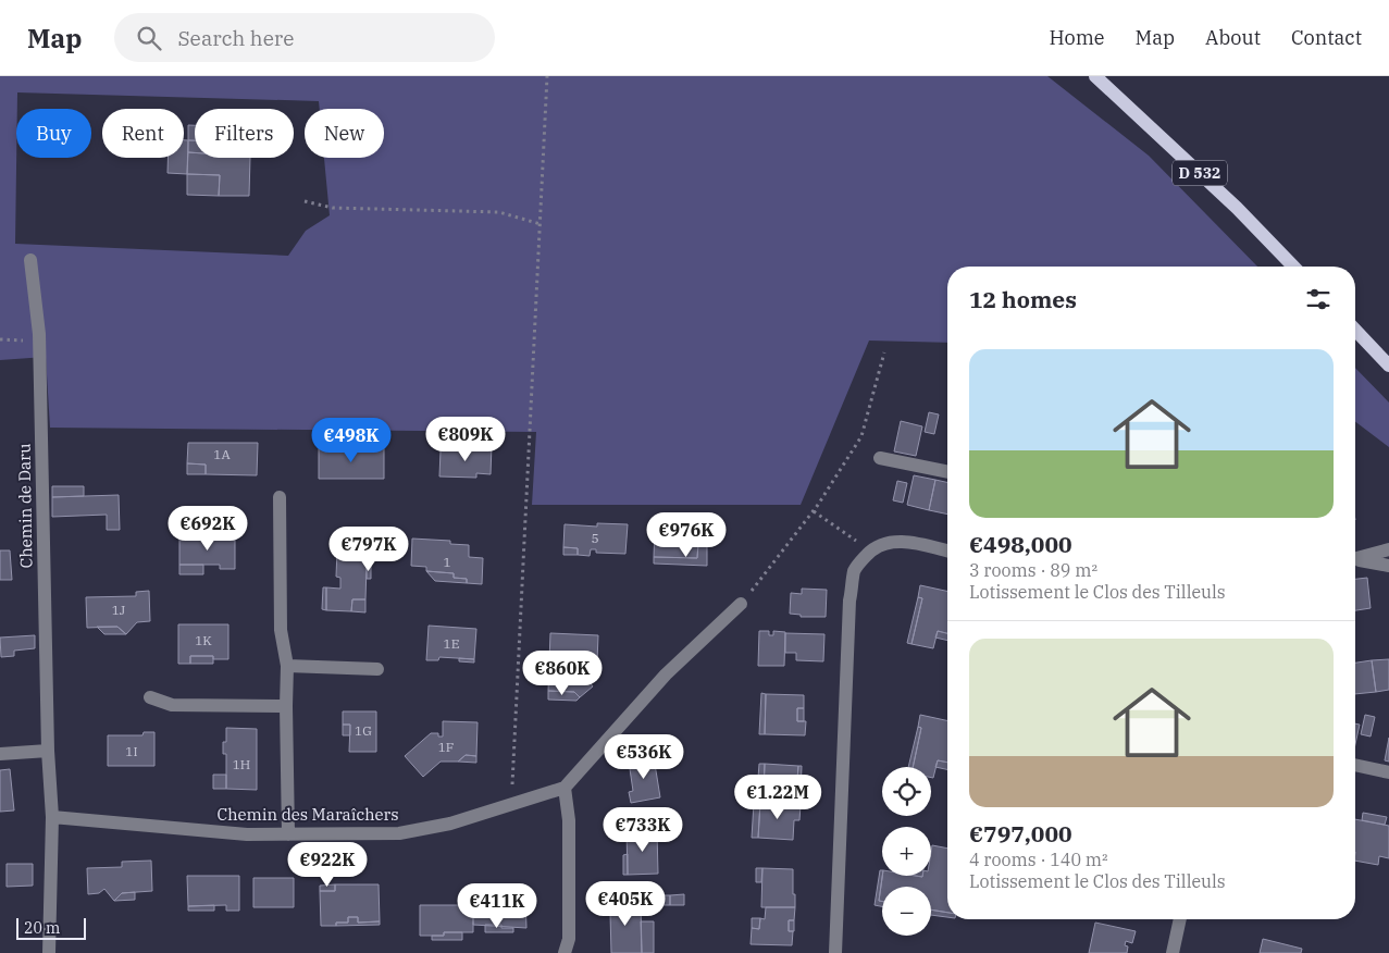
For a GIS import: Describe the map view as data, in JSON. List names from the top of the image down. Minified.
{"streets":{"main road":["D 532"],"street":["Chemin de Daru","Chemin des Maraîchers"]},"crossings":[["Chemin de Daru","Chemin des Maraîchers"]],"house_numbers":["1A","5","1","1J","1K","1E","1G","1F","1I","1H"],"scale_bar":"20 m","page":{"header":"Map","search":"Search here","nav":["Home","Map","About","Contact"],"chip":["Buy","Rent","Filters","New"],"heading":"12 homes","list":[{"name":"€498,000","note":"3 rooms · 89 m² · Lotissement le Clos des Tilleuls"},{"name":"€797,000","note":"4 rooms · 140 m² · Lotissement le Clos des Tilleuls"}],"price":["€809K","€498K","€692K","€976K","€797K","€860K","€536K","€1.22M","€733K","€922K","€405K","€411K"],"map_buttons":["+","−"],"scale":"20 m"}}
